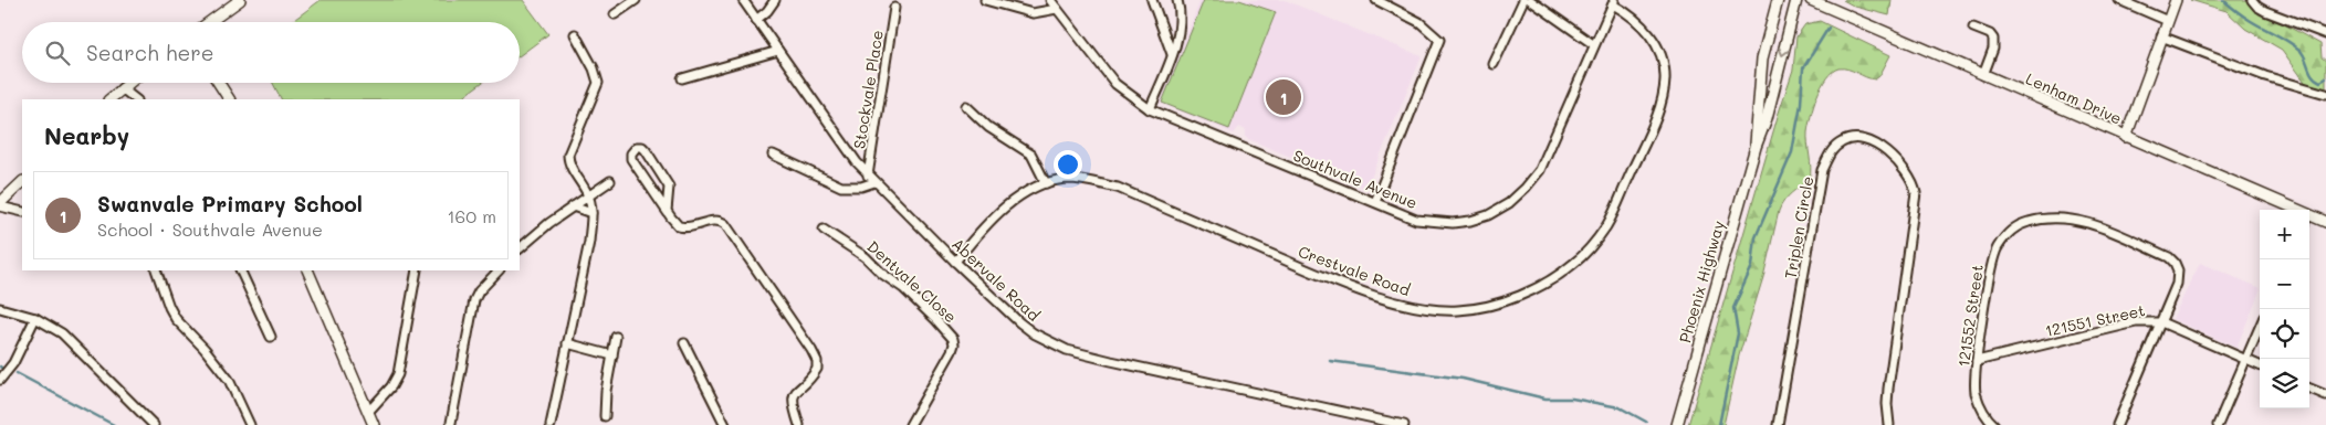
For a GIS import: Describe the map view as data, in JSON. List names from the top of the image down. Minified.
{"streets":{"street":["Stockvale Place","Lenham Drive","Southvale Avenue","Triplen Circle","Crestvale Road","Abervale Road","Dentvale Close","Phoenix Highway","121552 Street","121551 Street"]},"crossings":[["Stockvale Place","Abervale Road"],["Southvale Avenue","Crestvale Road"],["Crestvale Road","Abervale Road"],["121552 Street","121551 Street"]],"page":{"search":"Search here","pins":"1","heading":"Nearby","list":[{"mark":"1","name":"Swanvale Primary School","note":"School · Southvale Avenue","value":"160 m"}],"map_buttons":["+","−"]}}
